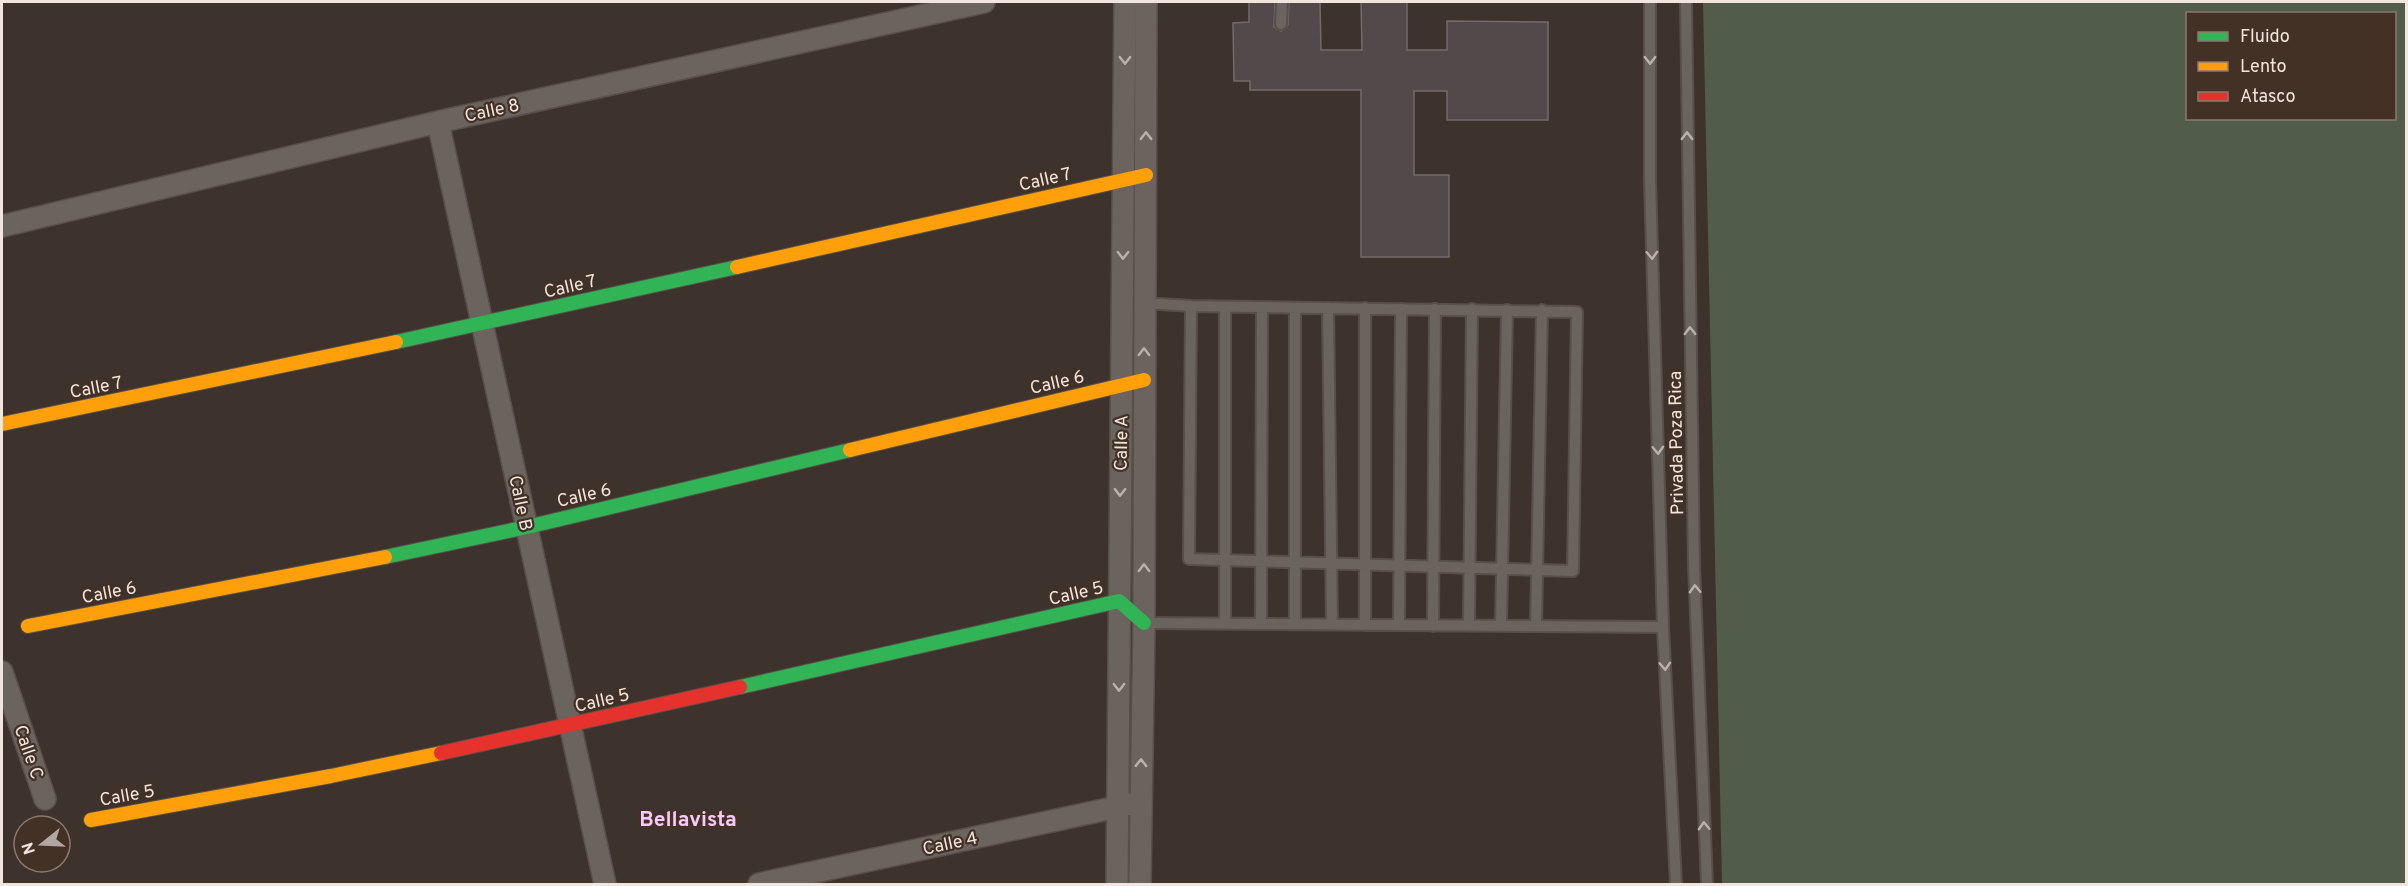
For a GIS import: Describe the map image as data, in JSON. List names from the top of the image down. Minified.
{"streets":{"street":["Calle 8","Calle 7","Calle 6","Calle A","Calle B","Calle 5","Calle C","Calle 4"],"lane":["Privada Poza Rica"]},"crossings":[["Calle 8","Calle B"],["Calle 7","Calle A"],["Calle 7","Calle B"],["Calle 6","Calle A"],["Calle 6","Calle B"],["Calle A","Calle 5"],["Calle A","Calle 4"],["Calle B","Calle 5"]],"districts":["Bellavista"],"legend":["Fluido","Lento","Atasco"],"north":"left"}
